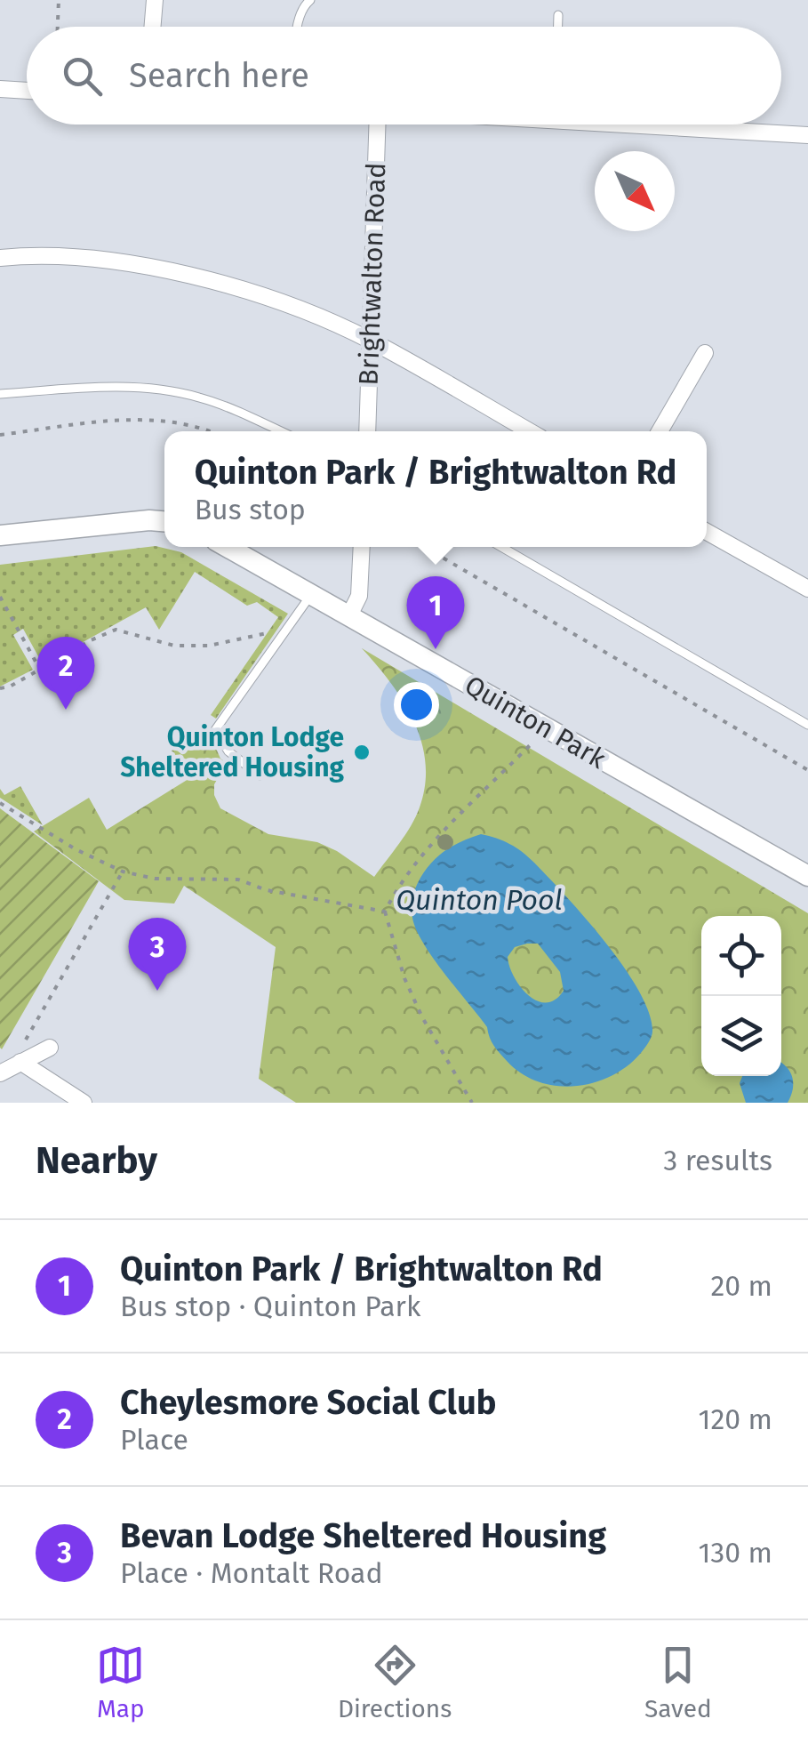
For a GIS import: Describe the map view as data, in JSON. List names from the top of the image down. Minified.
{"streets":{"street":["Brightwalton Road","Quinton Park"]},"water":["Quinton Pool"],"places":["Quinton Lodge Sheltered Housing"],"north":"bottom right","page":{"search":"Search here","popup":["Quinton Park / Brightwalton Rd","Bus stop"],"pins":["1","2","3"],"heading":["Nearby","3 results"],"list":[{"mark":"1","name":"Quinton Park / Brightwalton Rd","note":"Bus stop · Quinton Park","value":"20 m"},{"mark":"2","name":"Cheylesmore Social Club","note":"Place","value":"120 m"},{"mark":"3","name":"Bevan Lodge Sheltered Housing","note":"Place · Montalt Road","value":"130 m"}],"nav":["Map","Directions","Saved"]}}
